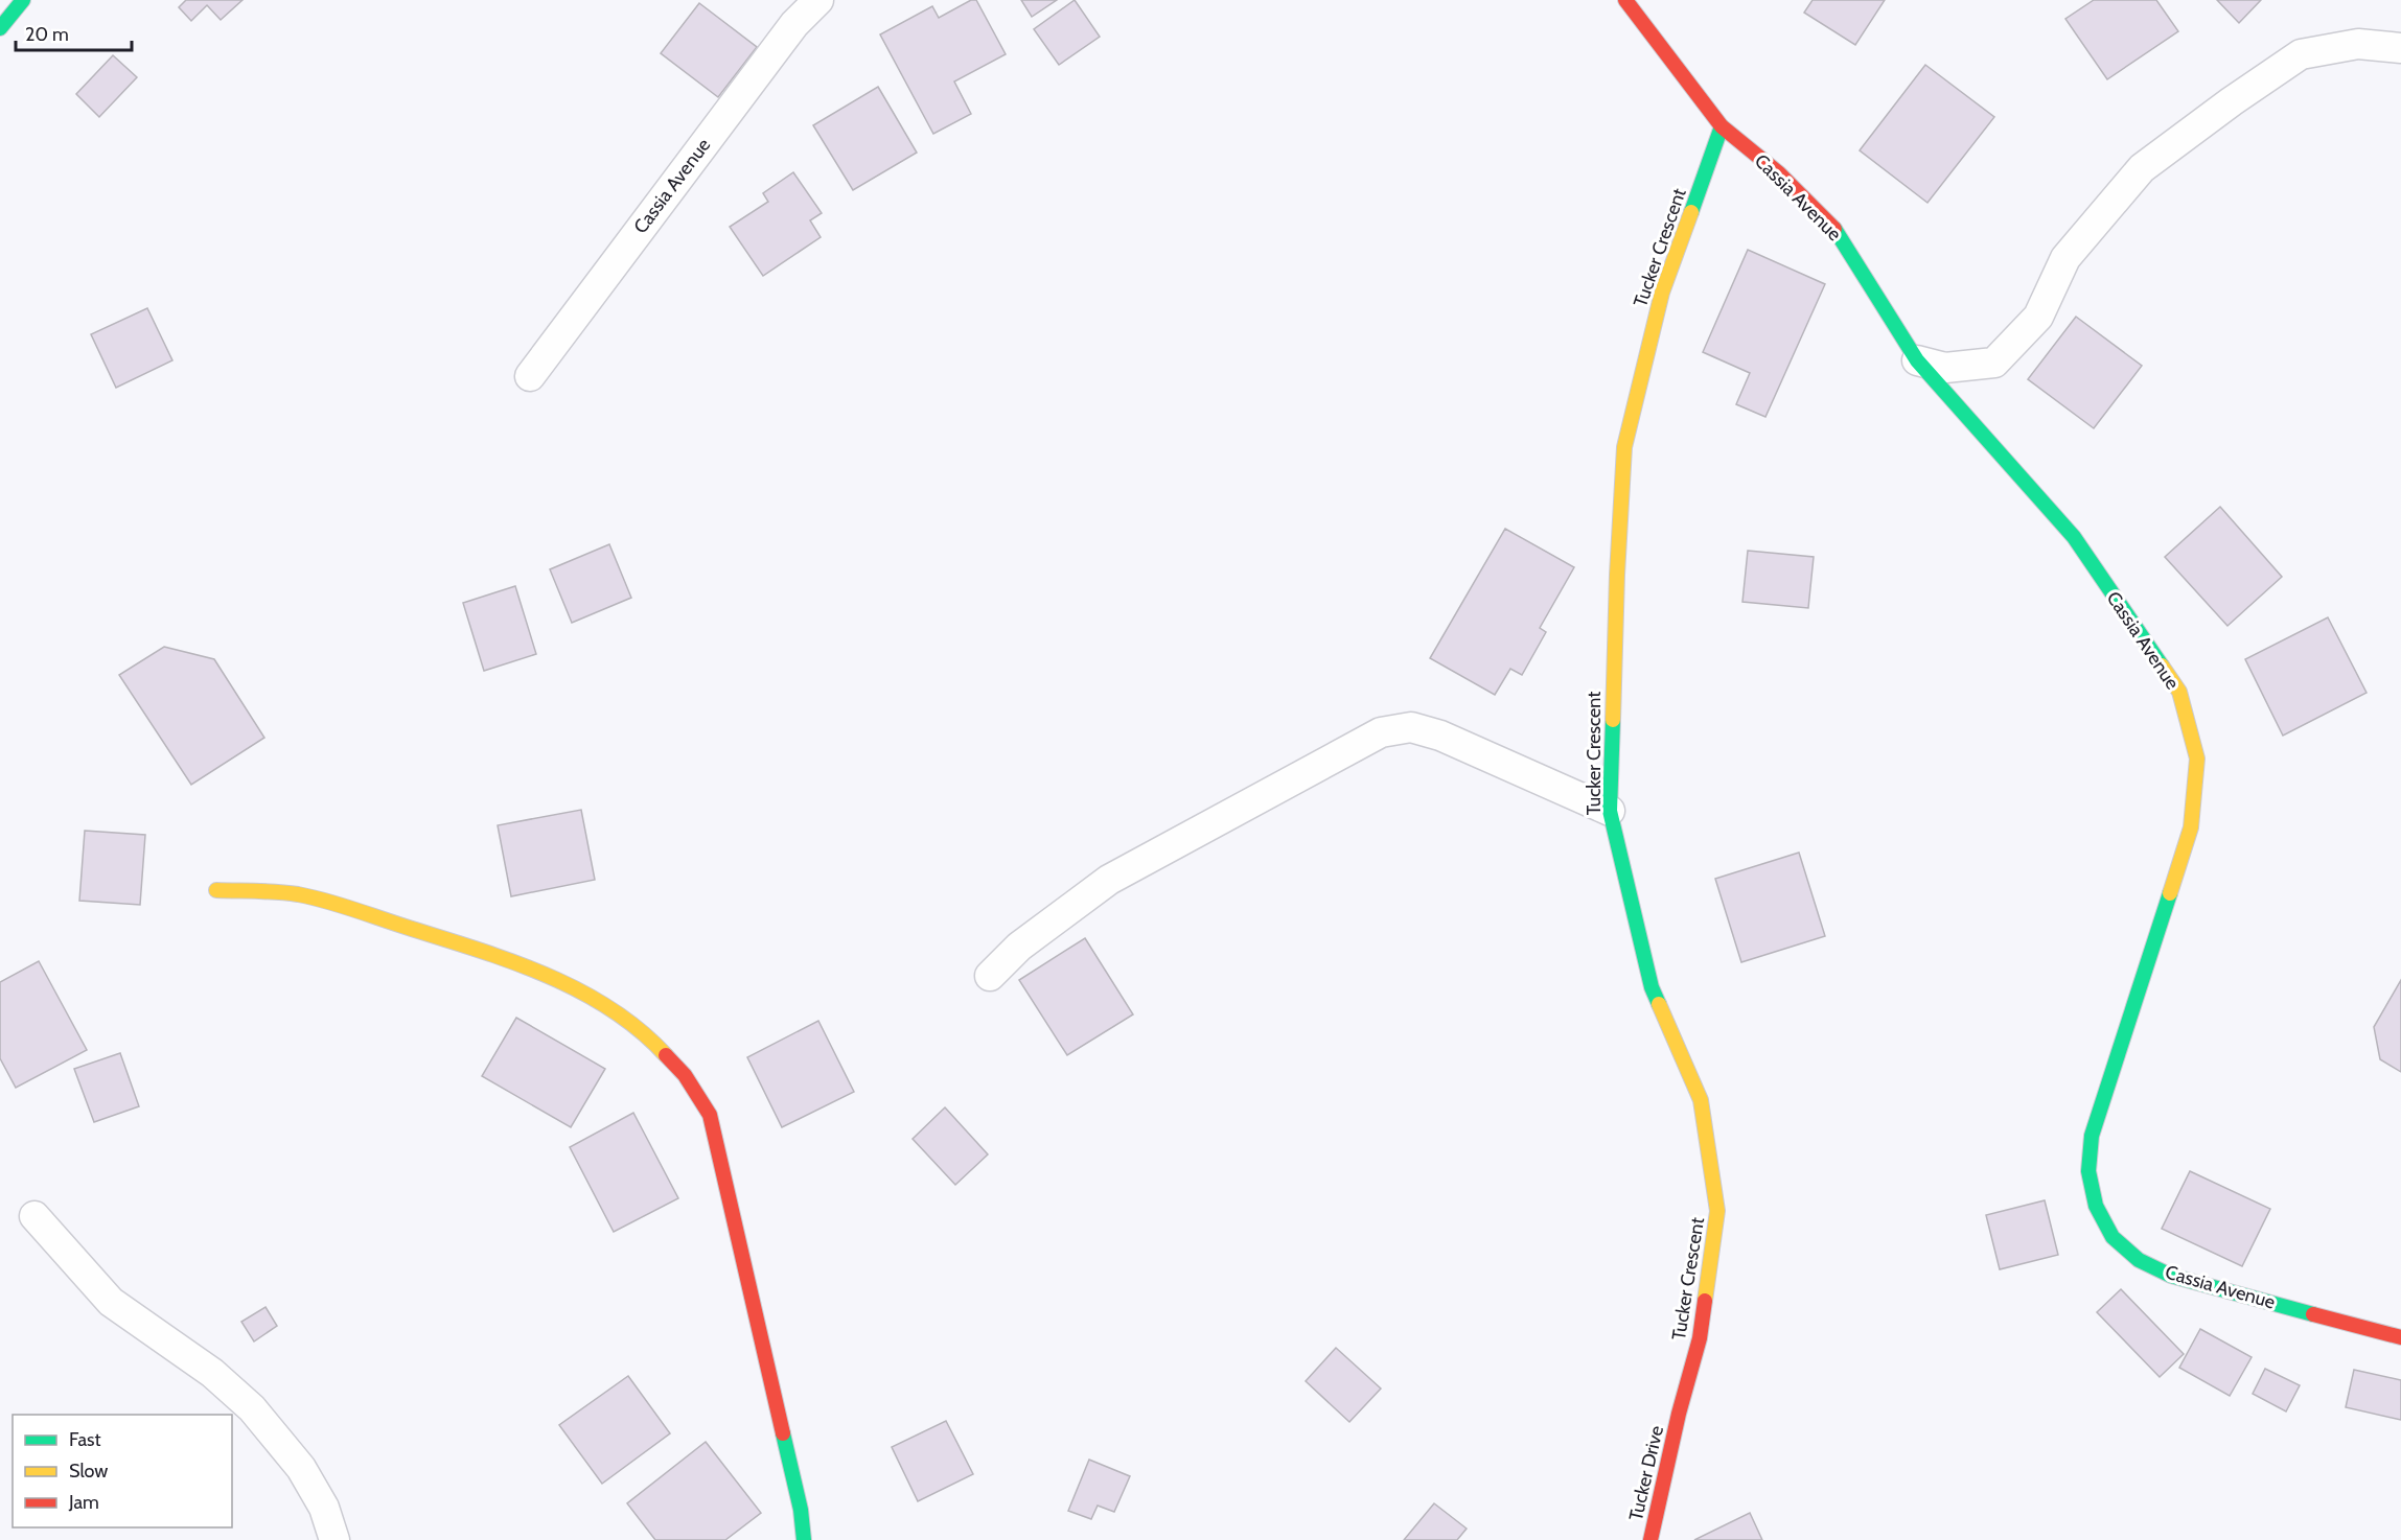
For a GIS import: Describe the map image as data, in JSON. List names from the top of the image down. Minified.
{"streets":{"street":["Cassia Avenue","Tucker Crescent","Tucker Drive"]},"crossings":[["Cassia Avenue","Tucker Crescent"],["Tucker Crescent","Tucker Drive"]],"legend":["Fast","Slow","Jam"],"scale_bar":"20 m"}
